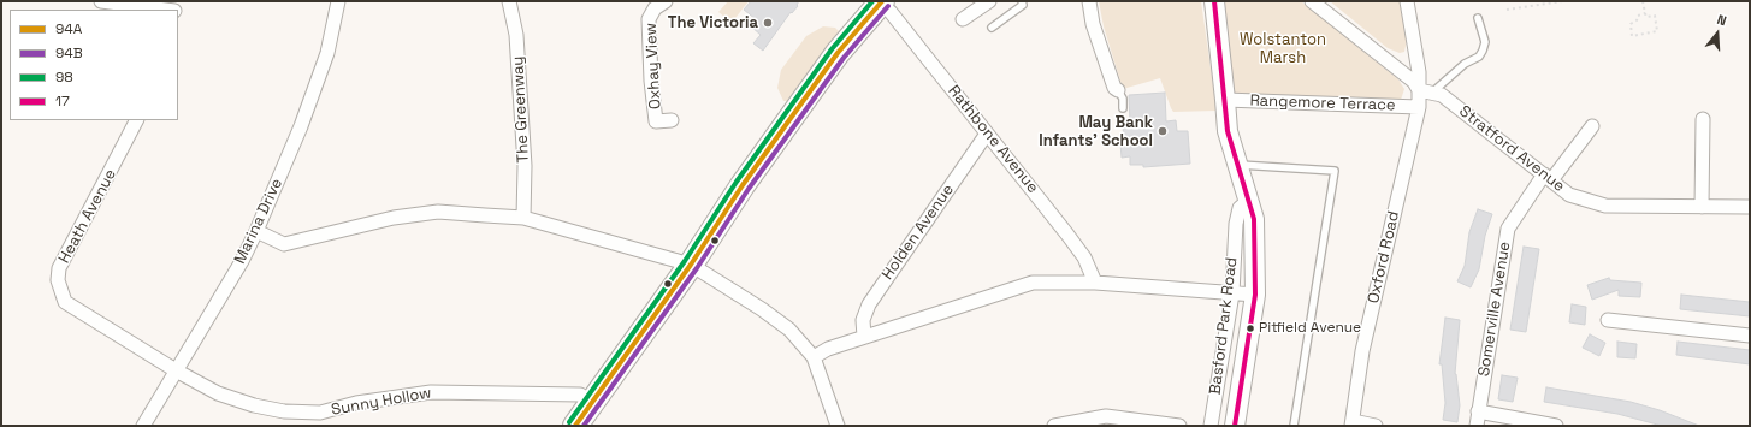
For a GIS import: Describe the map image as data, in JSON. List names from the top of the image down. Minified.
{"streets":{"main road":["Basford Park Road"],"street":["Oxhay View","Rangemore Terrace","The Greenway","Rathbone Avenue","Stratford Avenue","Heath Avenue","Marina Drive","Holden Avenue","Oxford Road","Somerville Avenue","Sunny Hollow"]},"crossings":[["Rangemore Terrace","Oxford Road"],["Rangemore Terrace","Basford Park Road"],["Rathbone Avenue","Holden Avenue"],["Stratford Avenue","Oxford Road"],["Stratford Avenue","Somerville Avenue"],["Heath Avenue","Marina Drive"],["Heath Avenue","Sunny Hollow"],["Marina Drive","Sunny Hollow"]],"parks":["Wolstanton Marsh"],"places":["The Victoria","May Bank Infants' School","Pitfield Avenue"],"lines":["transit line 94A","transit line 98","transit line 17","transit line 94B"],"legend":["94A","94B","98","17"],"north":"top"}
